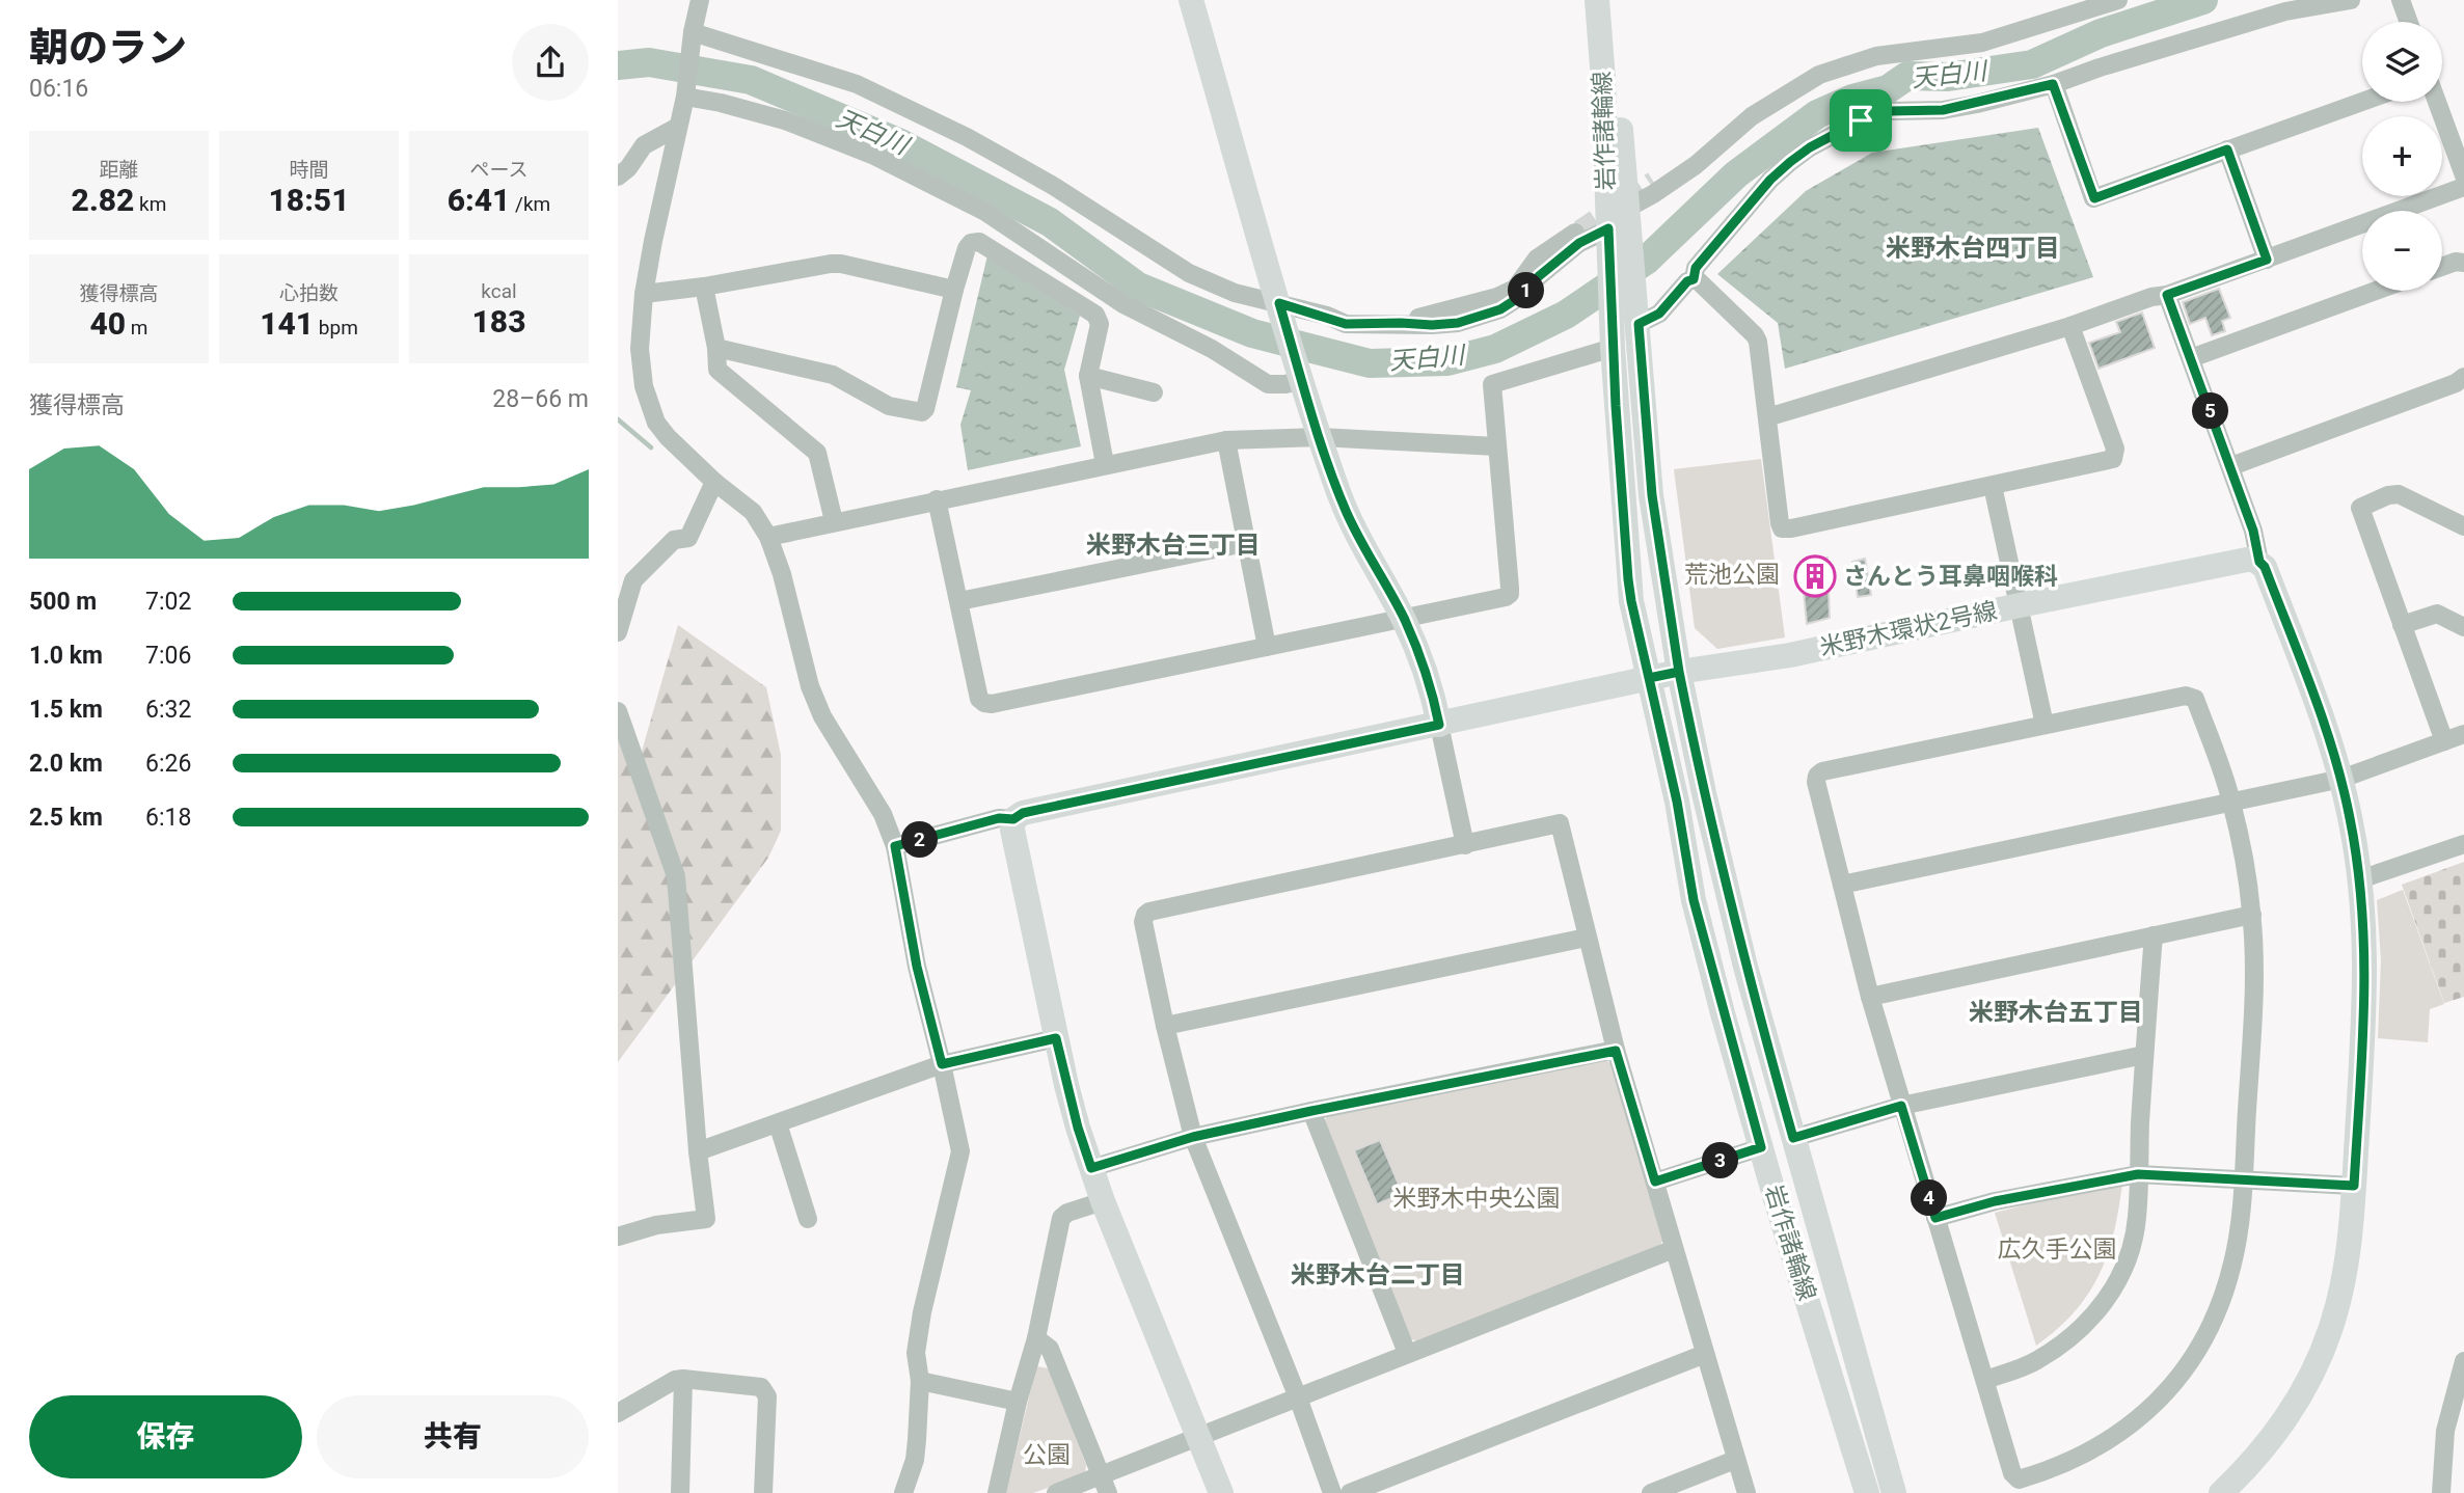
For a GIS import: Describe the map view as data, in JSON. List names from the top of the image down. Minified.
{"streets":{"street":["岩作諸輪線","米野木環状2号線"]},"crossings":[["岩作諸輪線","米野木環状2号線"]],"districts":["米野木台四丁目","米野木台三丁目","米野木台五丁目","米野木台二丁目"],"water":["天白川"],"parks":["荒池公園","米野木中央公園","広久手公園","公園"],"places":{"building":["さんとう耳鼻咽喉科"]},"page":{"heading":["朝のラン","06:16"],"map_buttons":["+","−"],"stats":[["距離","2.82 km"],["時間","18:51"],["ペース","6:41 /km"],["獲得標高","40 m"],["心拍数","141 bpm"],["kcal","183"]],"pins":["1","5","2","3","4"],"chart":["獲得標高","28–66 m"],"list":[{"name":"500 m","note":"7:02"},{"name":"1.0 km","note":"7:06"},{"name":"1.5 km","note":"6:32"},{"name":"2.0 km","note":"6:26"},{"name":"2.5 km","note":"6:18"}],"buttons":["保存","共有"]}}
